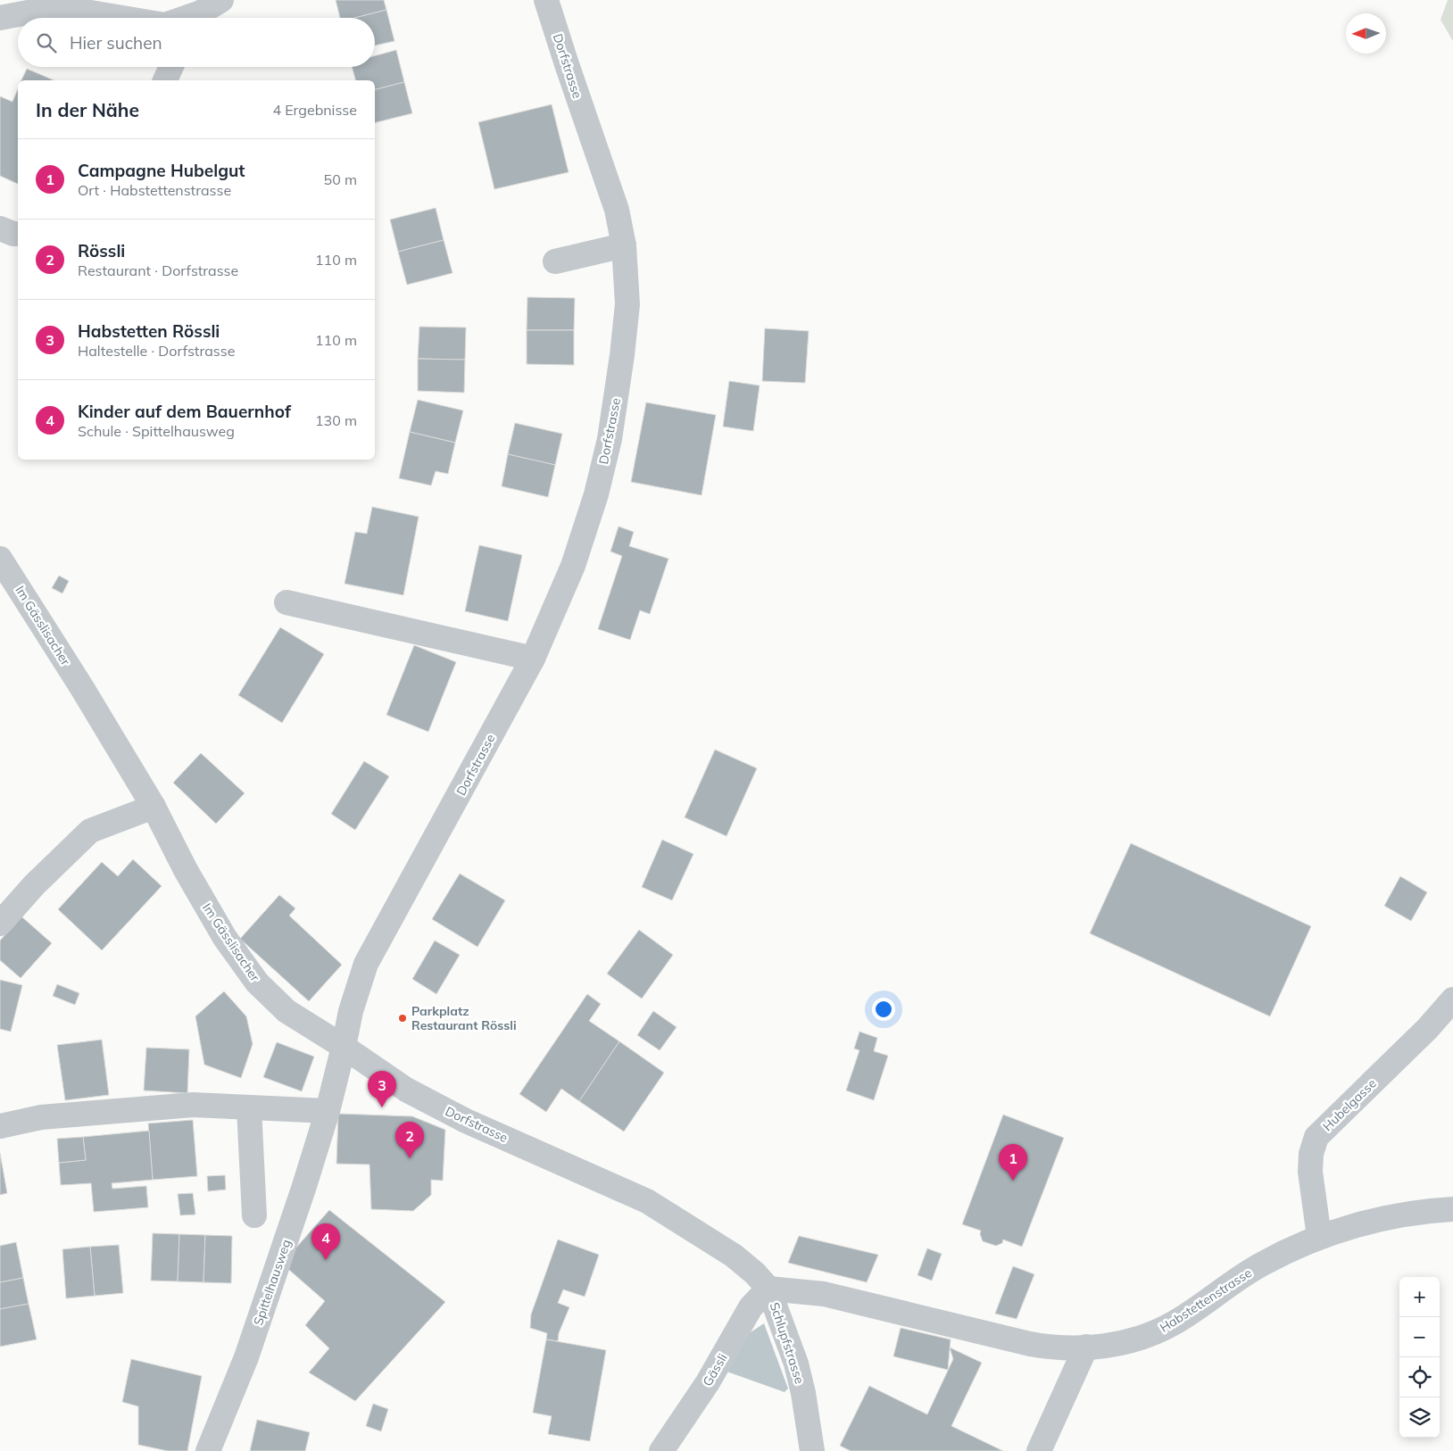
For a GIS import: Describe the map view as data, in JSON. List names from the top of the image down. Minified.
{"streets":{"street":["Dorfstrasse","Im Gässlisacher","Hubelgasse","Spittelhausweg","Habstettenstrasse","Schlupfstrasse","Gässli"]},"crossings":[["Dorfstrasse","Im Gässlisacher"],["Dorfstrasse","Spittelhausweg"],["Dorfstrasse","Habstettenstrasse"],["Dorfstrasse","Schlupfstrasse"],["Dorfstrasse","Gässli"],["Im Gässlisacher","Spittelhausweg"],["Hubelgasse","Habstettenstrasse"],["Habstettenstrasse","Schlupfstrasse"],["Habstettenstrasse","Gässli"],["Schlupfstrasse","Gässli"]],"places":["Parkplatz Restaurant Rössli"],"north":"left","page":{"search":"Hier suchen","heading":["In der Nähe","4 Ergebnisse"],"list":[{"mark":"1","name":"Campagne Hubelgut","note":"Ort · Habstettenstrasse","value":"50 m"},{"mark":"2","name":"Rössli","note":"Restaurant · Dorfstrasse","value":"110 m"},{"mark":"3","name":"Habstetten Rössli","note":"Haltestelle · Dorfstrasse","value":"110 m"},{"mark":"4","name":"Kinder auf dem Bauernhof","note":"Schule · Spittelhausweg","value":"130 m"}],"pins":["3","2","1","4"],"map_buttons":["+","−"]}}
